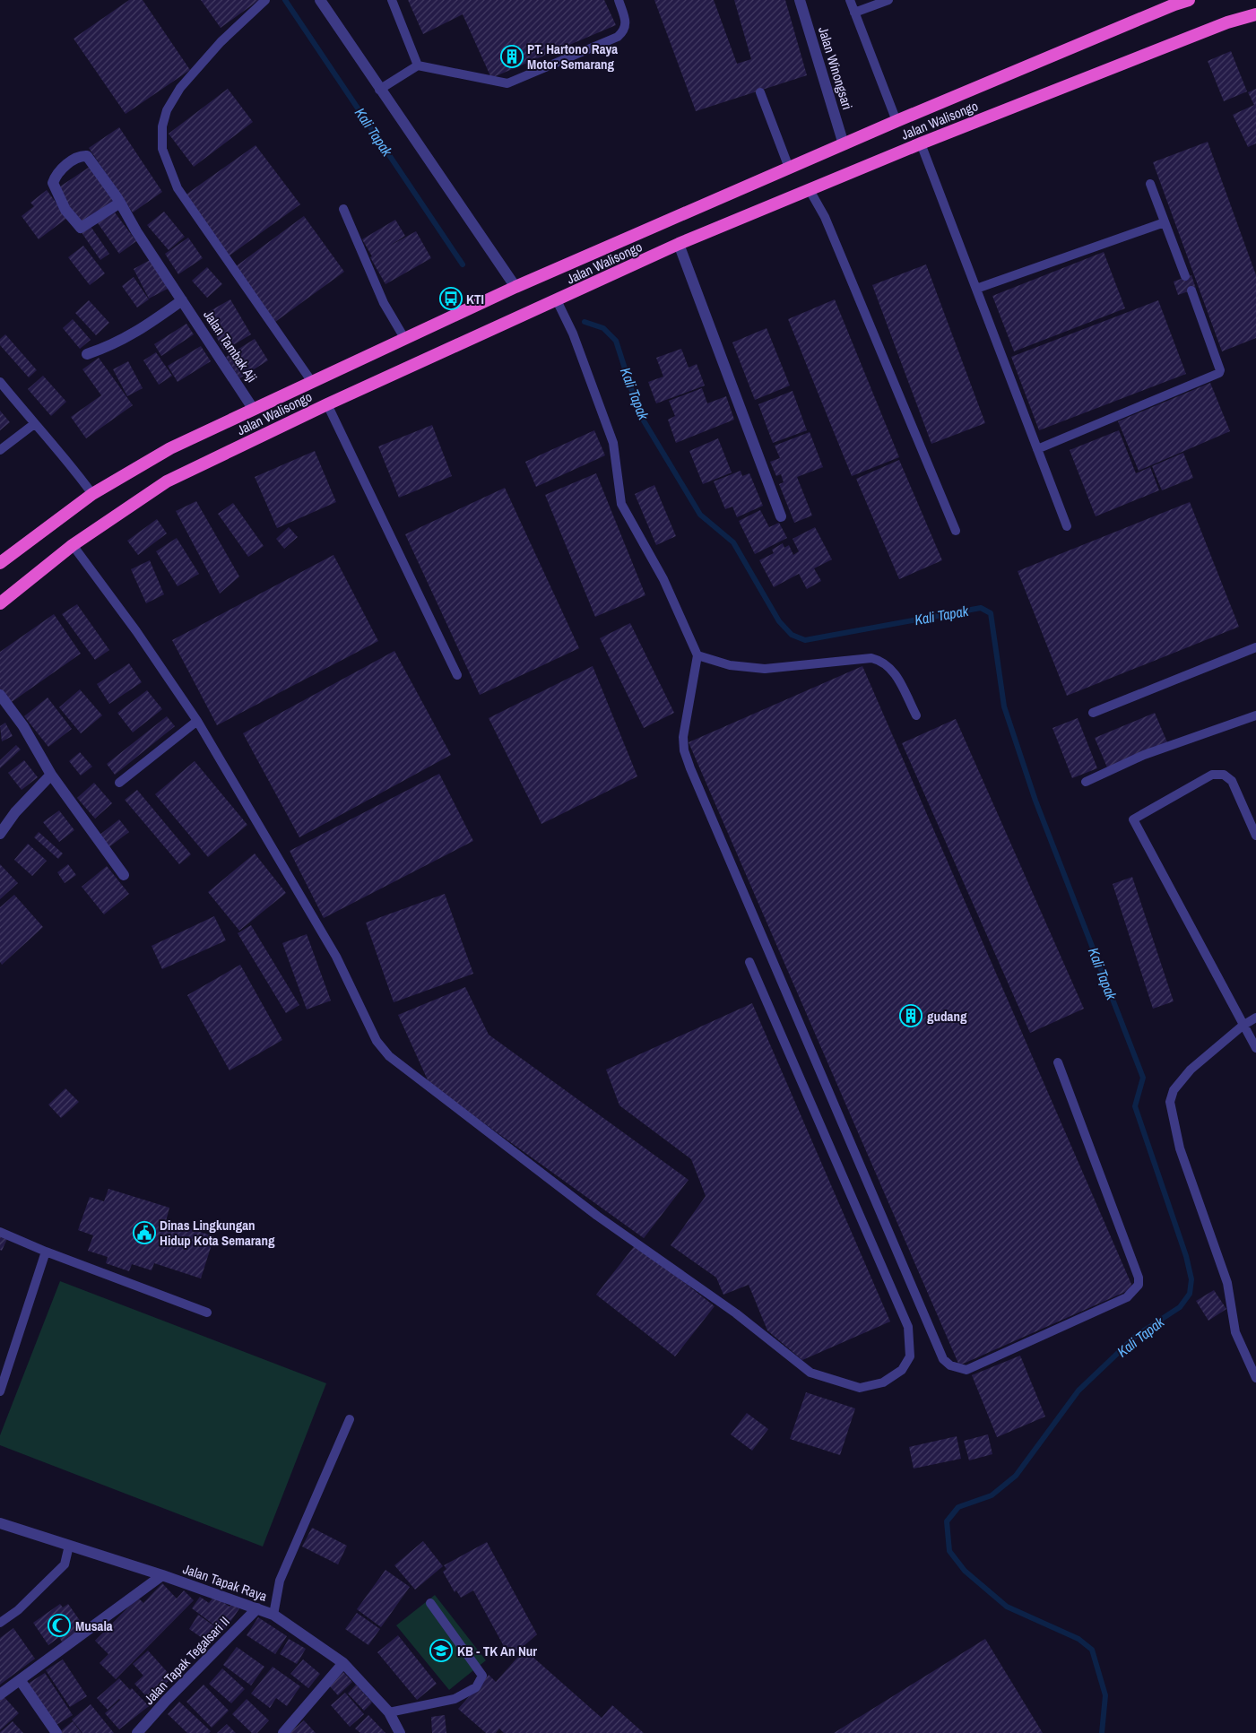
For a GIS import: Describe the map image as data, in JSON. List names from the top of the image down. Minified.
{"streets":{"highway":["Jalan Walisongo"],"street":["Jalan Winongsari","Jalan Tambak Aji","Jalan Tapak Raya","Jalan Tapak Tegalsari II"]},"crossings":[["Jalan Winongsari","Jalan Walisongo"],["Jalan Walisongo","Jalan Tambak Aji"],["Jalan Tapak Raya","Jalan Tapak Tegalsari II"]],"water":["Kali Tapak"],"places":{"building":["PT. Hartono Raya Motor Semarang","gudang"],"bus stop":["KTI"],"public building":["Dinas Lingkungan Hidup Kota Semarang"],"mosque":["Musala"],"school or university":["KB - TK An Nur"]}}
